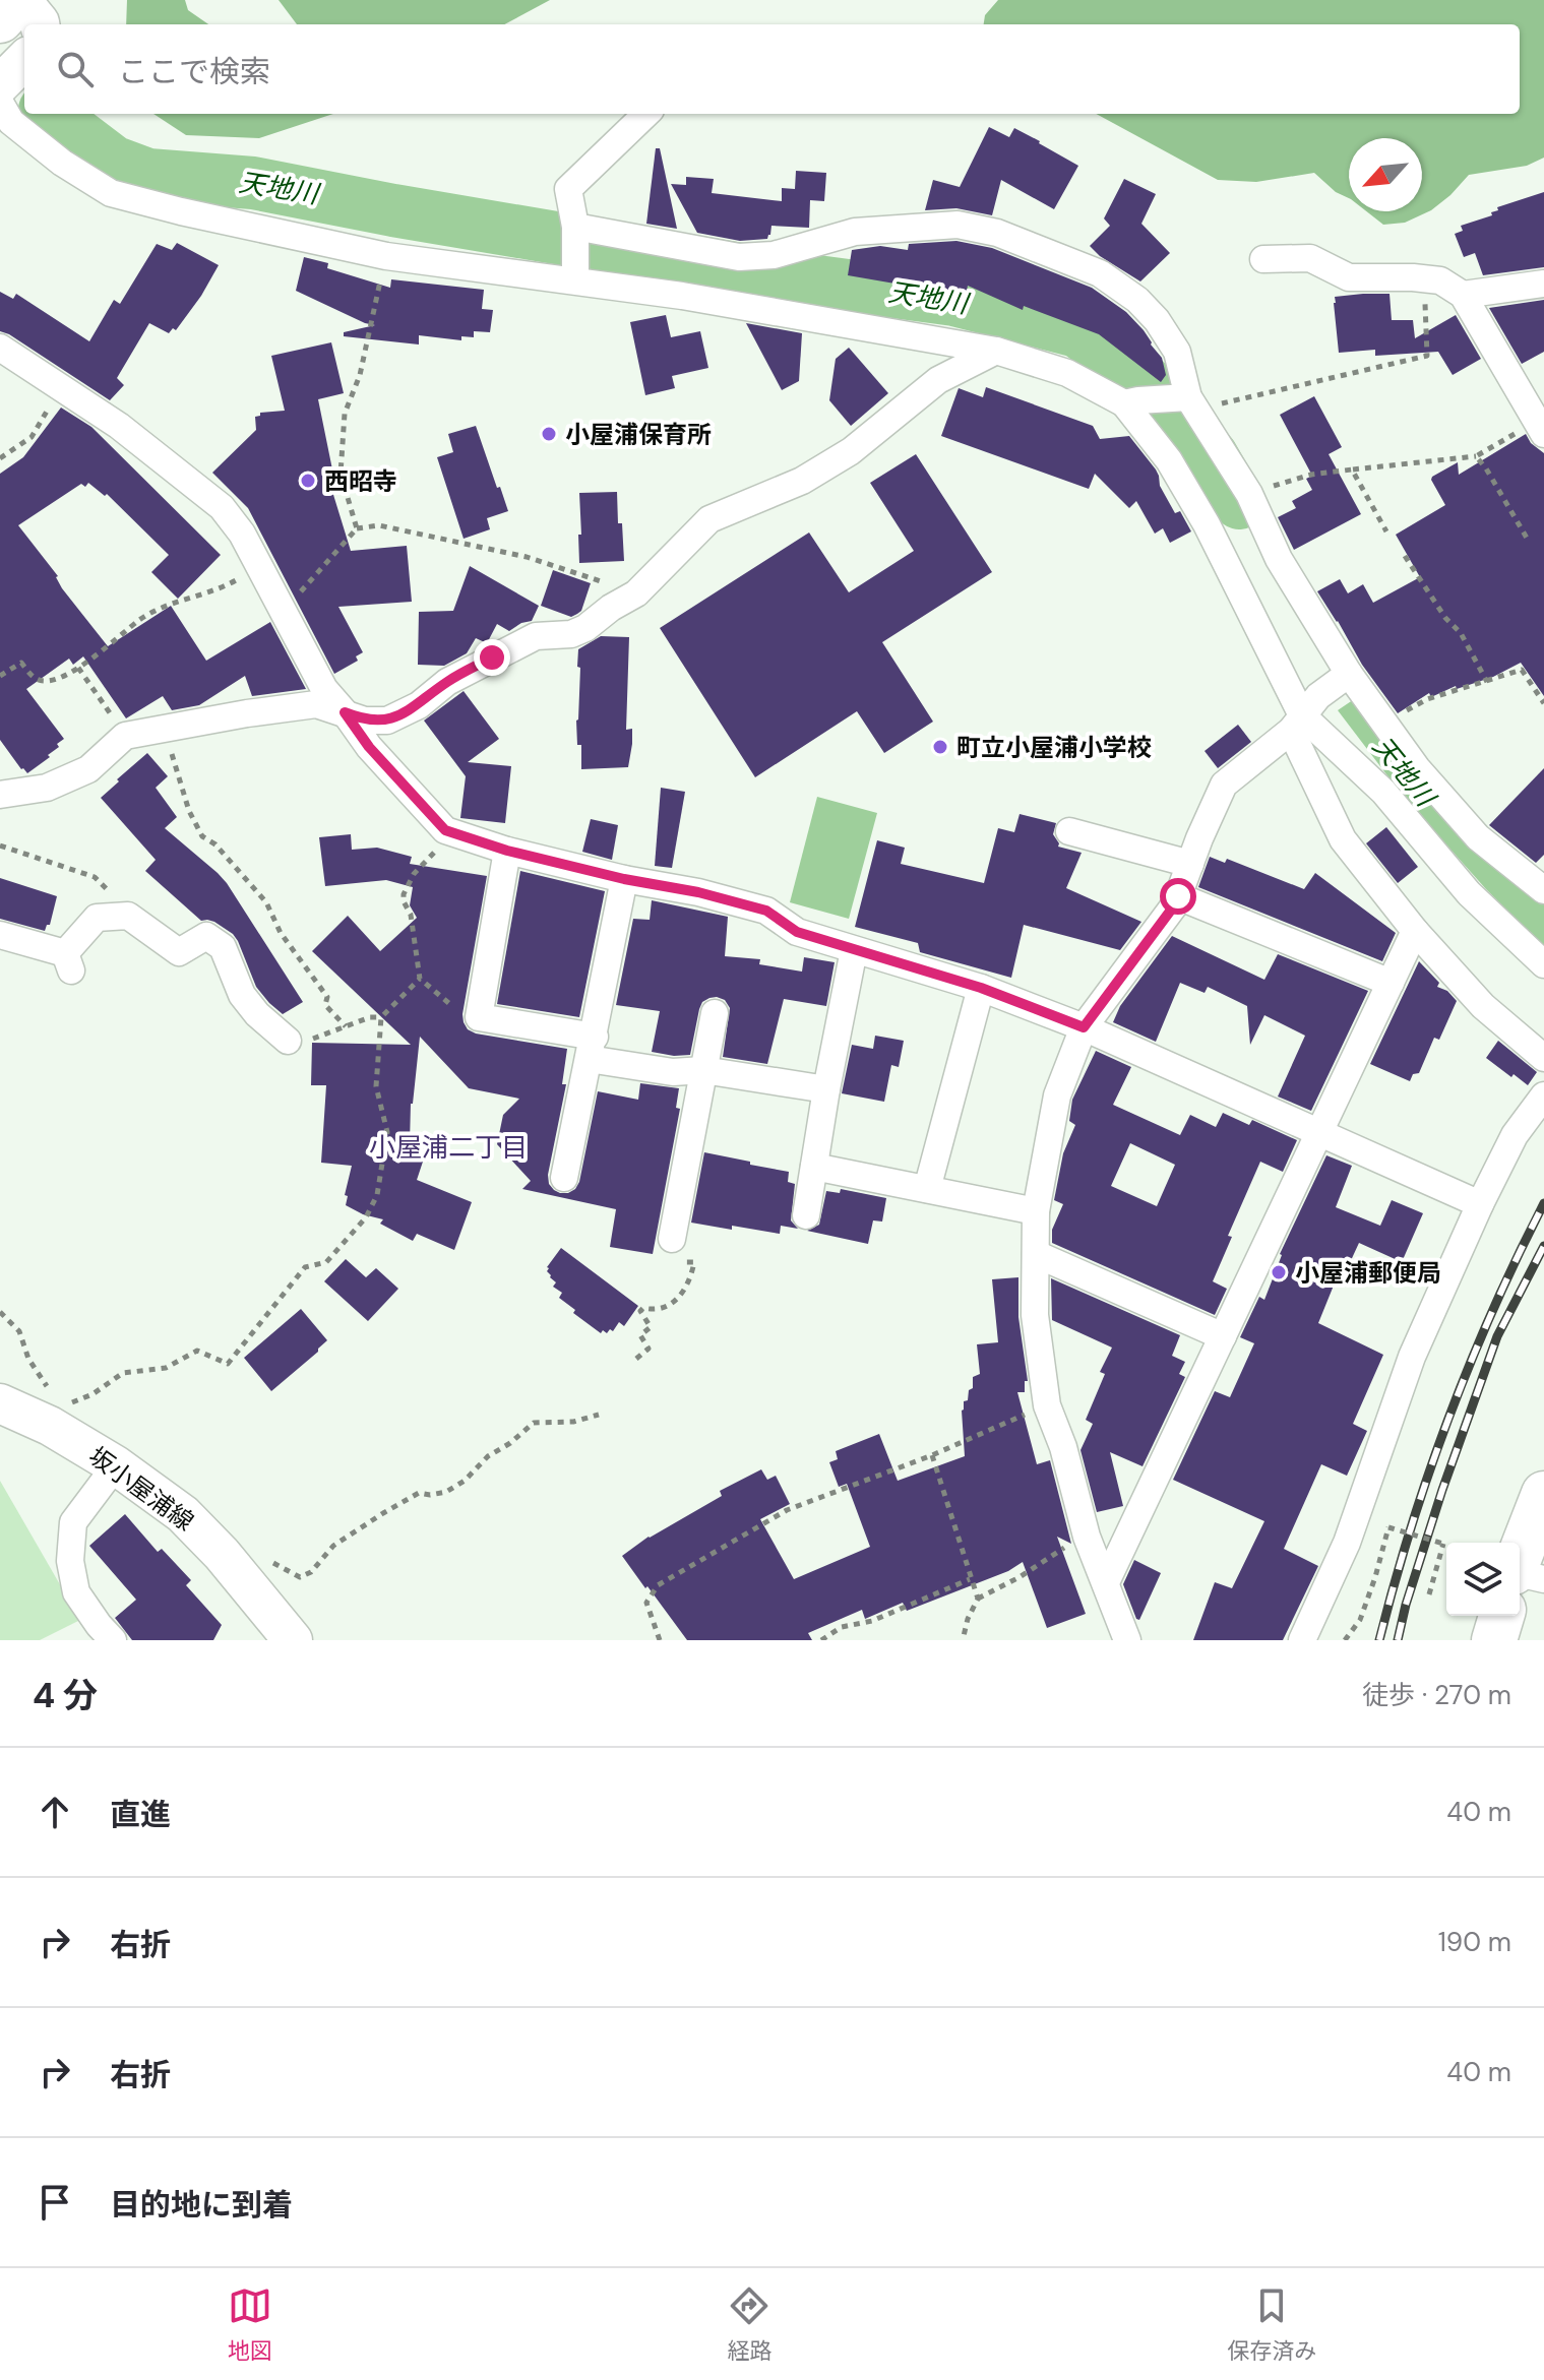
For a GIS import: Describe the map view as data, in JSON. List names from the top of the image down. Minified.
{"streets":{"main road":["坂小屋浦線"]},"districts":["小屋浦二丁目"],"water":["天地川"],"places":["小屋浦保育所","西昭寺","町立小屋浦小学校","小屋浦郵便局"],"north":"bottom left","page":{"search":"ここで検索","heading":["4 分","徒歩 · 270 m"],"list":[["直進","40 m"],["右折","190 m"],["右折","40 m"],"目的地に到着"],"nav":["地図","経路","保存済み"]}}
